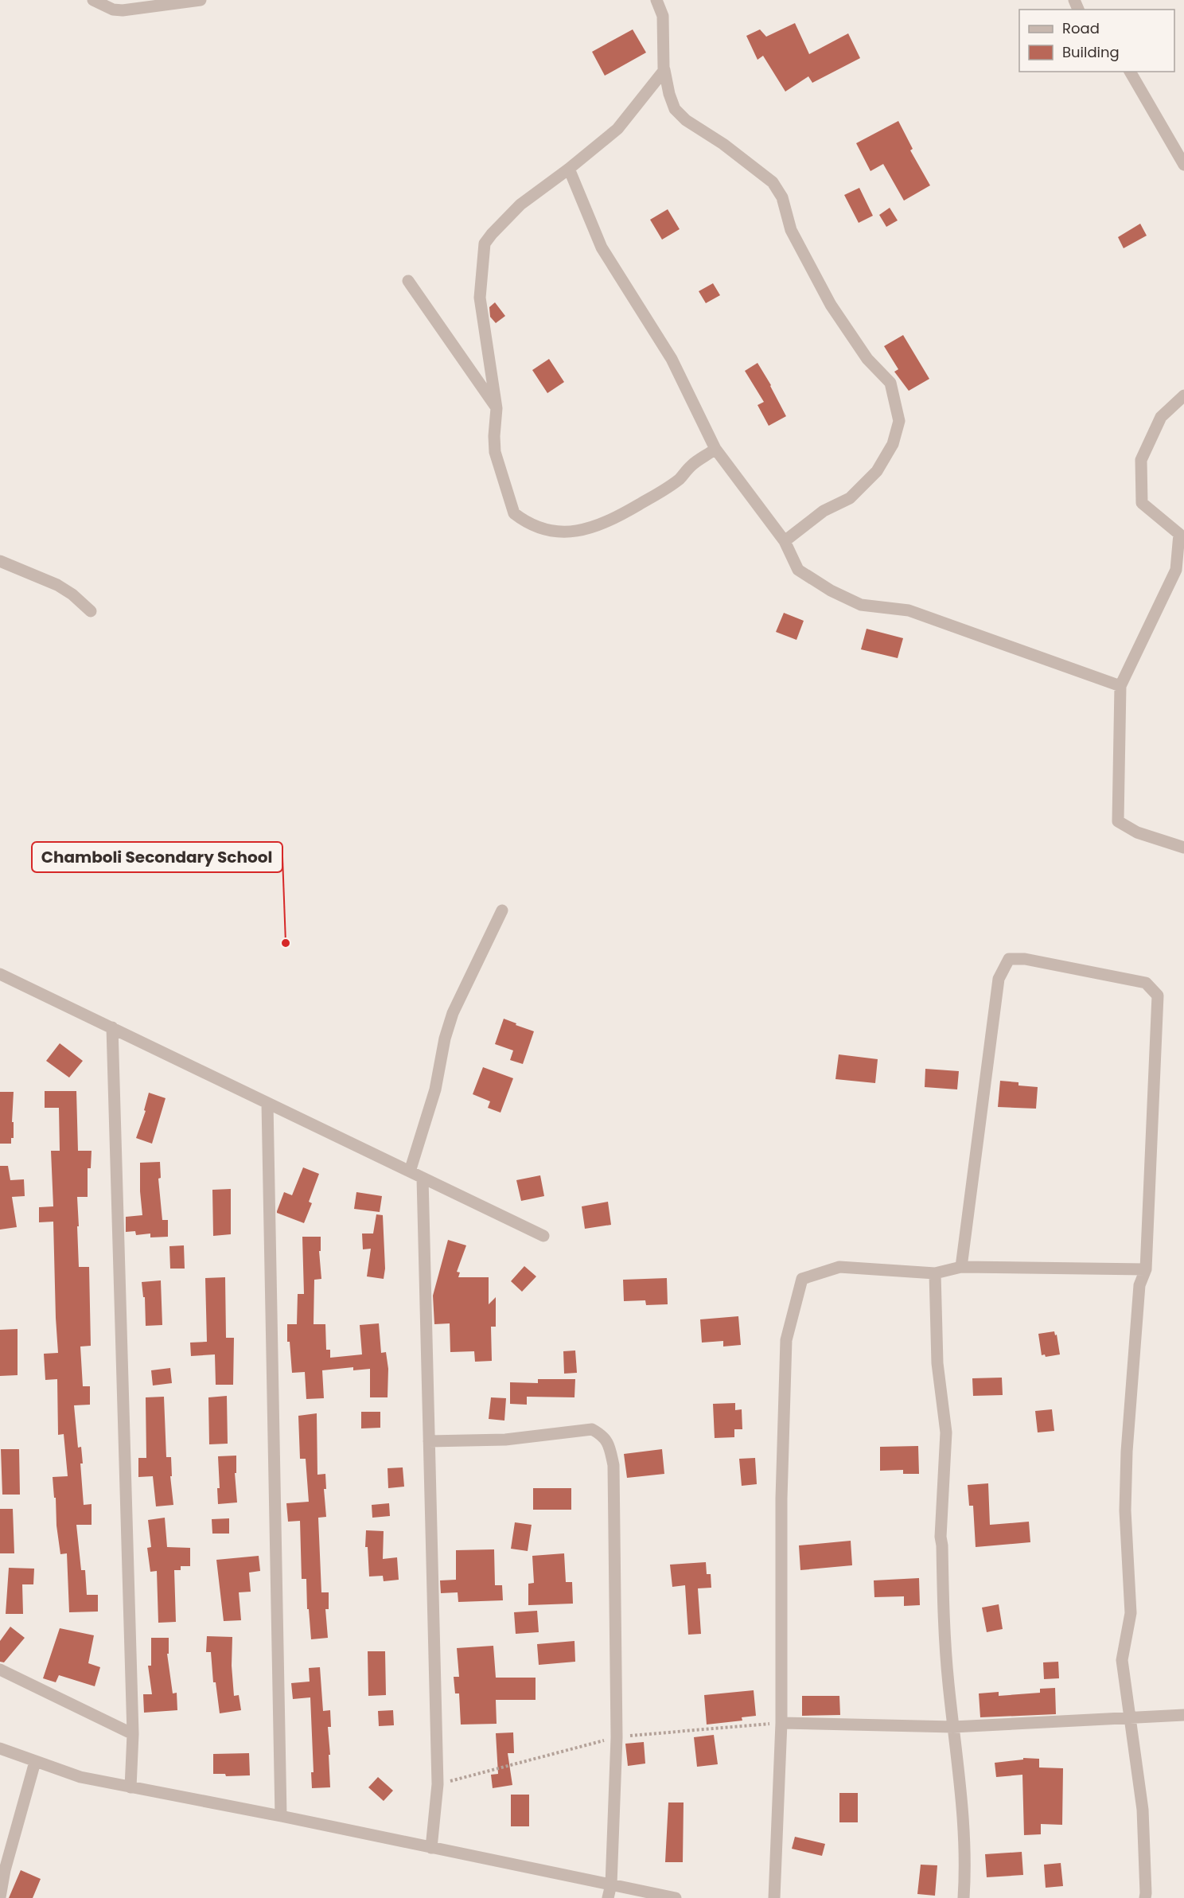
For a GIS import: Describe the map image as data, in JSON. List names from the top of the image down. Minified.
{"places":["Chamboli Secondary School"],"legend":["Road","Building"]}
